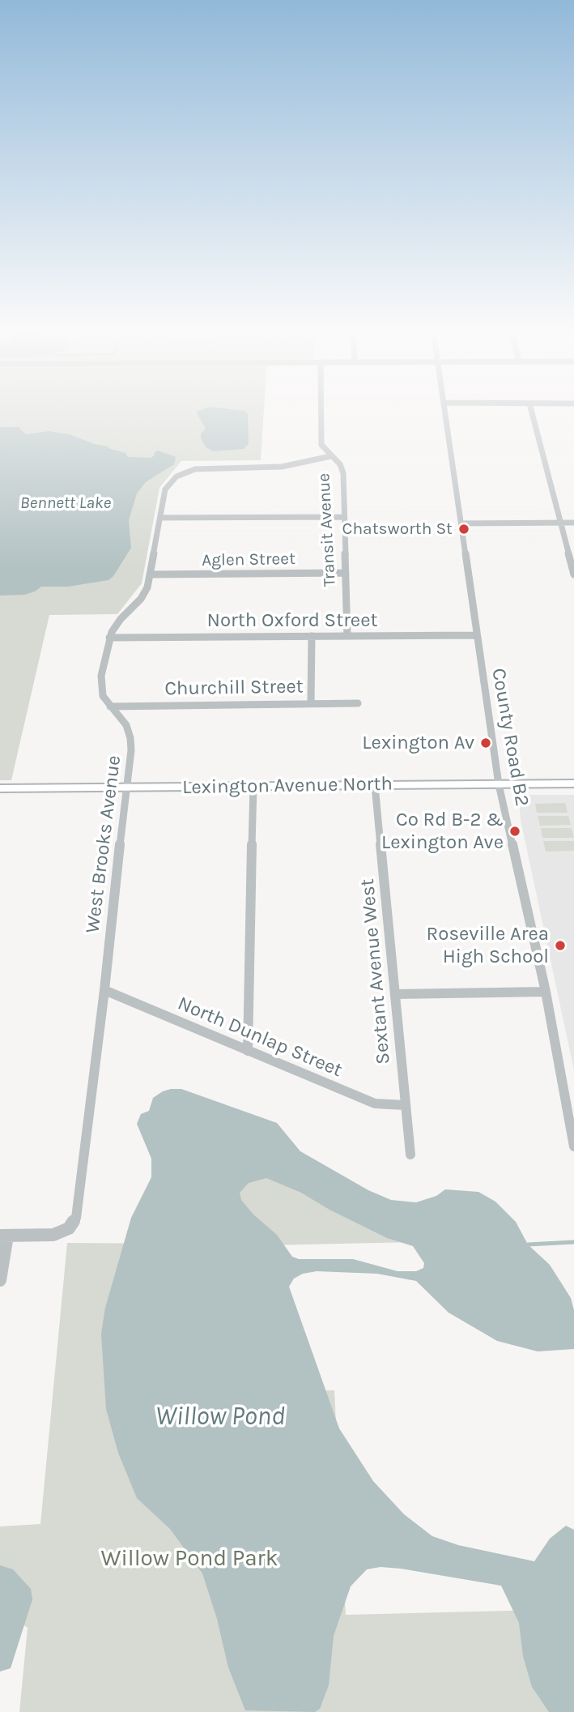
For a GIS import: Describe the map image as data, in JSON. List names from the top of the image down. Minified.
{"streets":{"main road":["Lexington Avenue North"],"street":["Transit Avenue","Aglen Street","North Oxford Street","Churchill Street","County Road B2","West Brooks Avenue","Sextant Avenue West","North Dunlap Street"]},"crossings":[["Transit Avenue","Aglen Street"],["Transit Avenue","North Oxford Street"],["Transit Avenue","West Brooks Avenue"],["Aglen Street","West Brooks Avenue"],["North Oxford Street","County Road B2"],["North Oxford Street","West Brooks Avenue"],["Churchill Street","West Brooks Avenue"],["County Road B2","Lexington Avenue North"],["Lexington Avenue North","West Brooks Avenue"],["Lexington Avenue North","Sextant Avenue West"],["West Brooks Avenue","North Dunlap Street"],["Sextant Avenue West","North Dunlap Street"]],"water":["Bennett Lake","Willow Pond"],"parks":["Willow Pond Park"],"places":["Chatsworth St","Lexington Av","Co Rd B-2 & Lexington Ave","Roseville Area High School"]}
